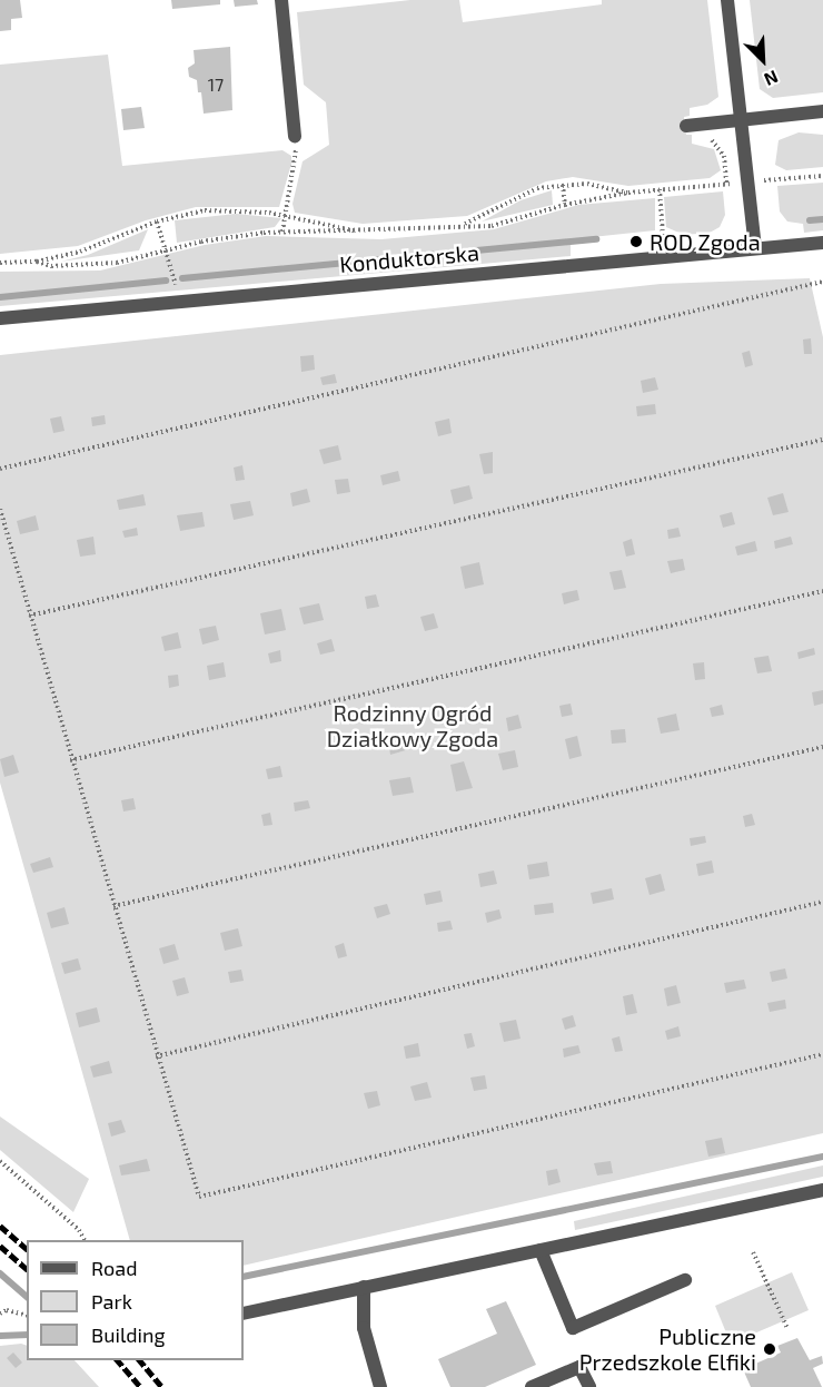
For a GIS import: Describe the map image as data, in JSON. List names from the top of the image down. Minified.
{"streets":{"street":["Konduktorska"]},"parks":["Rodzinny Ogród Działkowy Zgoda"],"places":["ROD Zgoda","Publiczne Przedszkole Elfiki"],"house_numbers":["17"],"legend":["Road","Park","Building"],"north":"bottom right"}
